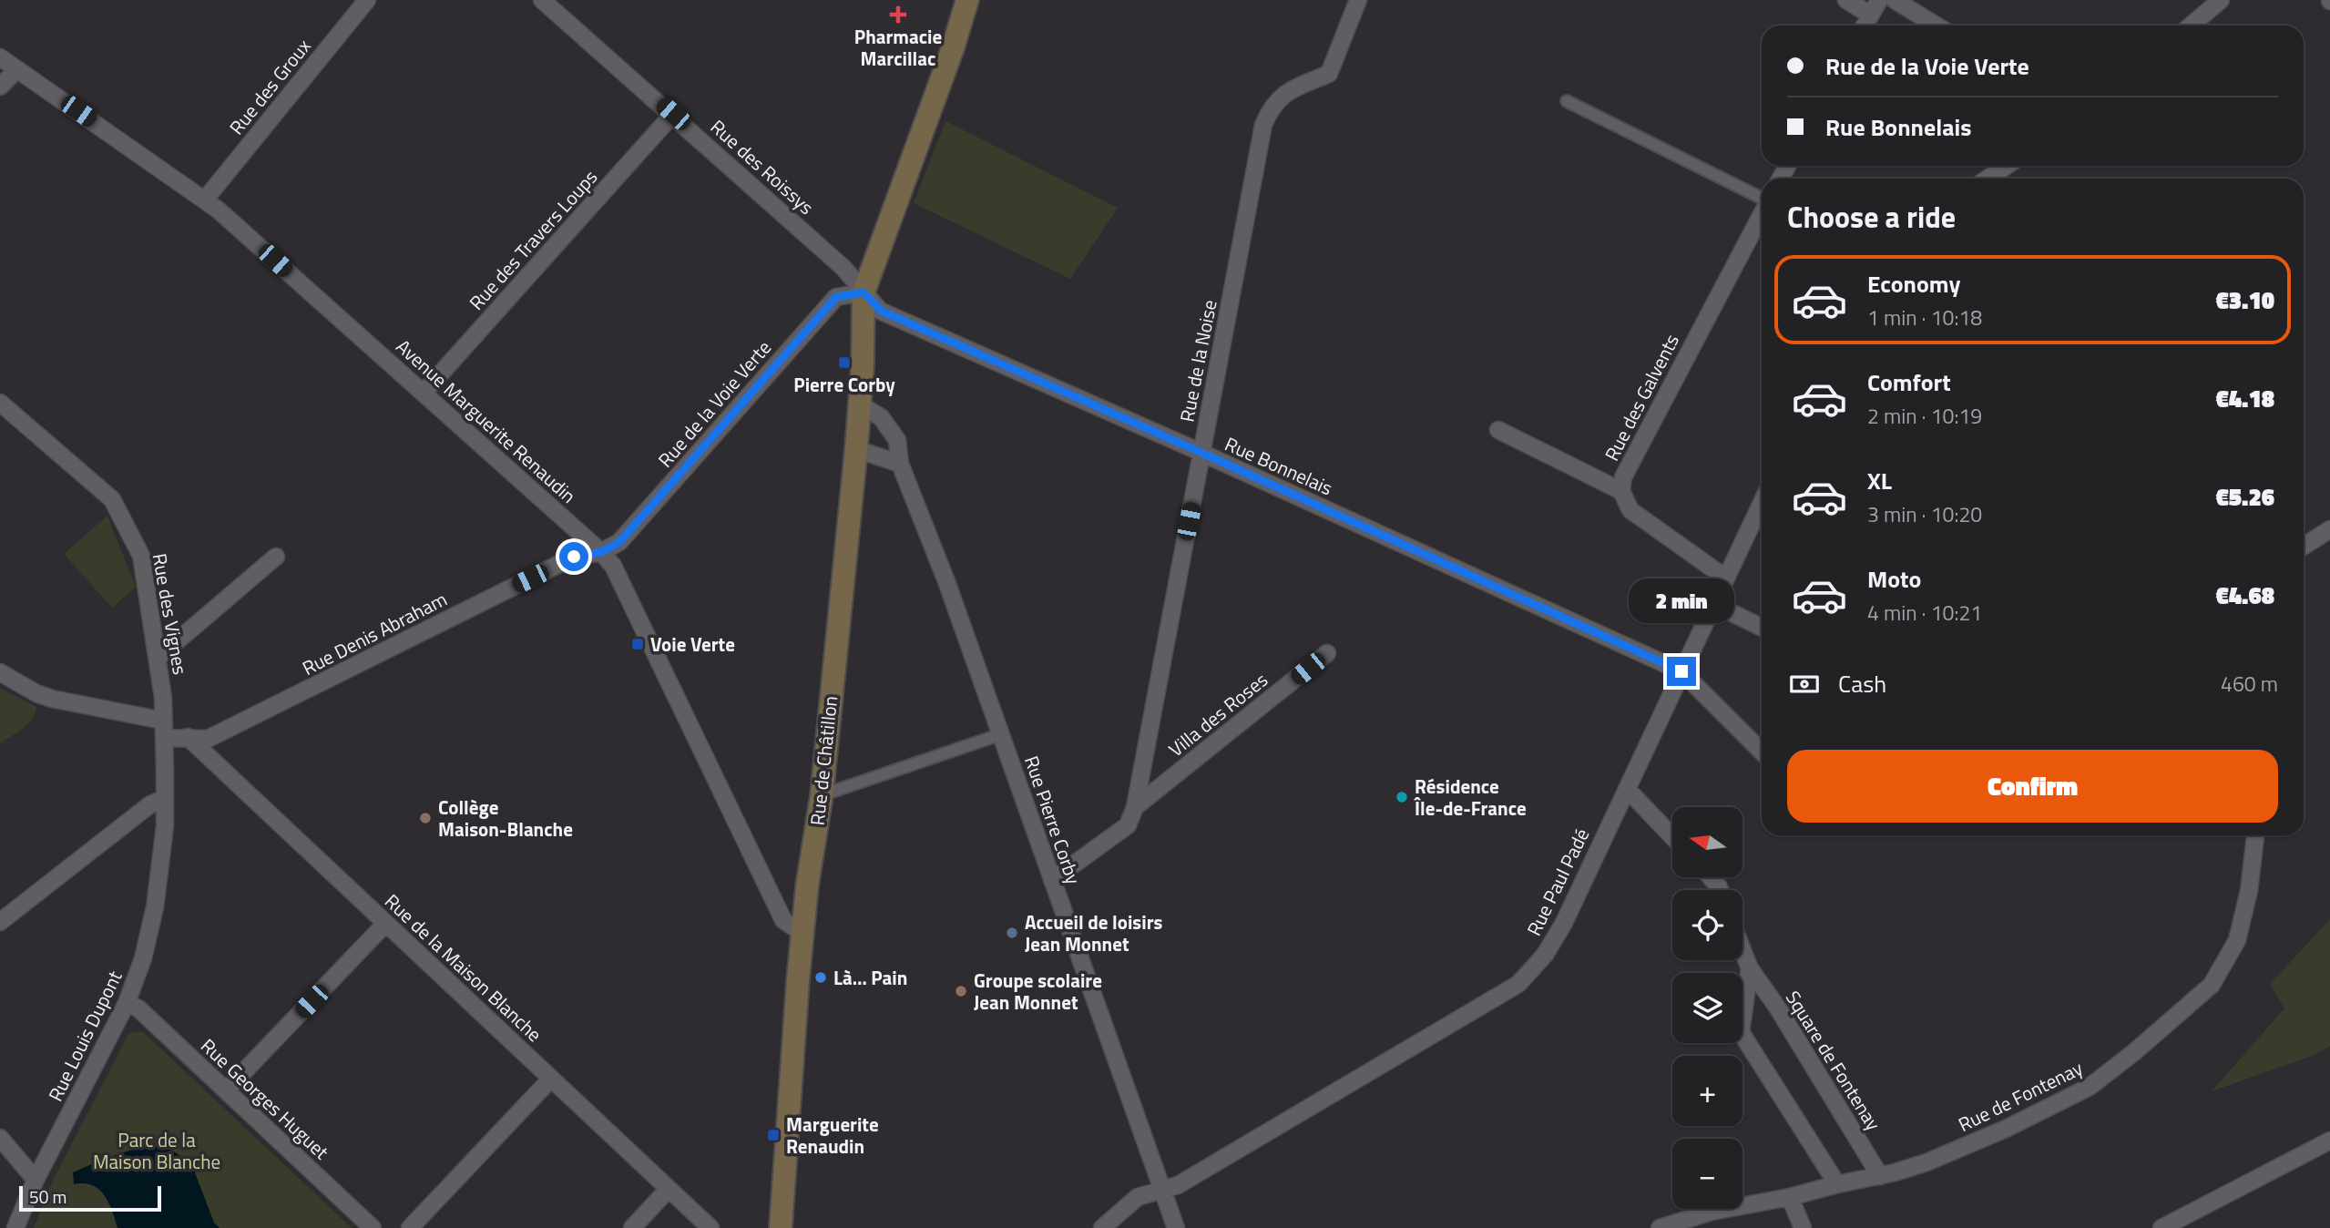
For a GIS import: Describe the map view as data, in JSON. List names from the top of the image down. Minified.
{"streets":{"main road":["Rue de Châtillon"],"street":["Rue des Groux","Rue des Roissys","Rue des Travers Loups","Rue de la Noise","Rue des Galvents","Rue de la Voie Verte","Avenue Marguerite Renaudin","Rue Bonnelais","Rue des Vignes","Rue Denis Abraham","Villa des Roses","Rue Pierre Corby","Rue Paul Padé","Rue de la Maison Blanche","Rue Louis Dupont","Square de Fontenay","Rue de Fontenay","Rue Georges Huguet"]},"crossings":[["Rue des Groux","Avenue Marguerite Renaudin"],["Rue des Roissys","Rue des Travers Loups"],["Rue des Roissys","Rue de la Voie Verte"],["Rue des Roissys","Rue Bonnelais"],["Rue des Roissys","Rue de Châtillon"],["Rue des Travers Loups","Avenue Marguerite Renaudin"],["Rue de la Noise","Rue Bonnelais"],["Rue de la Noise","Villa des Roses"],["Rue de la Noise","Rue Pierre Corby"],["Rue des Galvents","Rue Paul Padé"],["Rue de la Voie Verte","Avenue Marguerite Renaudin"],["Rue de la Voie Verte","Rue Bonnelais"],["Rue de la Voie Verte","Rue Denis Abraham"],["Rue de la Voie Verte","Rue de Châtillon"],["Avenue Marguerite Renaudin","Rue Denis Abraham"],["Avenue Marguerite Renaudin","Rue de Châtillon"],["Rue Bonnelais","Rue de Châtillon"],["Rue Bonnelais","Rue Paul Padé"],["Rue des Vignes","Rue Denis Abraham"],["Rue des Vignes","Rue Louis Dupont"],["Rue Denis Abraham","Rue de la Maison Blanche"],["Rue Denis Abraham","Rue Louis Dupont"],["Rue de Châtillon","Rue Pierre Corby"],["Rue Pierre Corby","Rue Paul Padé"],["Rue Louis Dupont","Rue Georges Huguet"],["Square de Fontenay","Rue de Fontenay"]],"parks":["Parc de la Maison Blanche"],"places":{"health":["Pharmacie Marcillac"],"transit":["Pierre Corby","Voie Verte","Marguerite Renaudin"],"other":["Résidence Île-de-France","Collège Maison-Blanche","Accueil de loisirs Jean Monnet","Là… Pain","Groupe scolaire Jean Monnet"]},"scale_bar":"50 m","north":"left","page":{"banner":["Rue de la Voie Verte","Rue Bonnelais"],"heading":"Choose a ride","list":[{"name":"Economy","note":"1 min · 10:18","value":"€3.10"},{"name":"Comfort","note":"2 min · 10:19","value":"€4.18"},{"name":"XL","note":"3 min · 10:20","value":"€5.26"},{"name":"Moto","note":"4 min · 10:21","value":"€4.68"}],"bubble":"2 min","pay":["Cash","460 m"],"buttons":"Confirm","map_buttons":["+","−"],"scale":"50 m"}}
